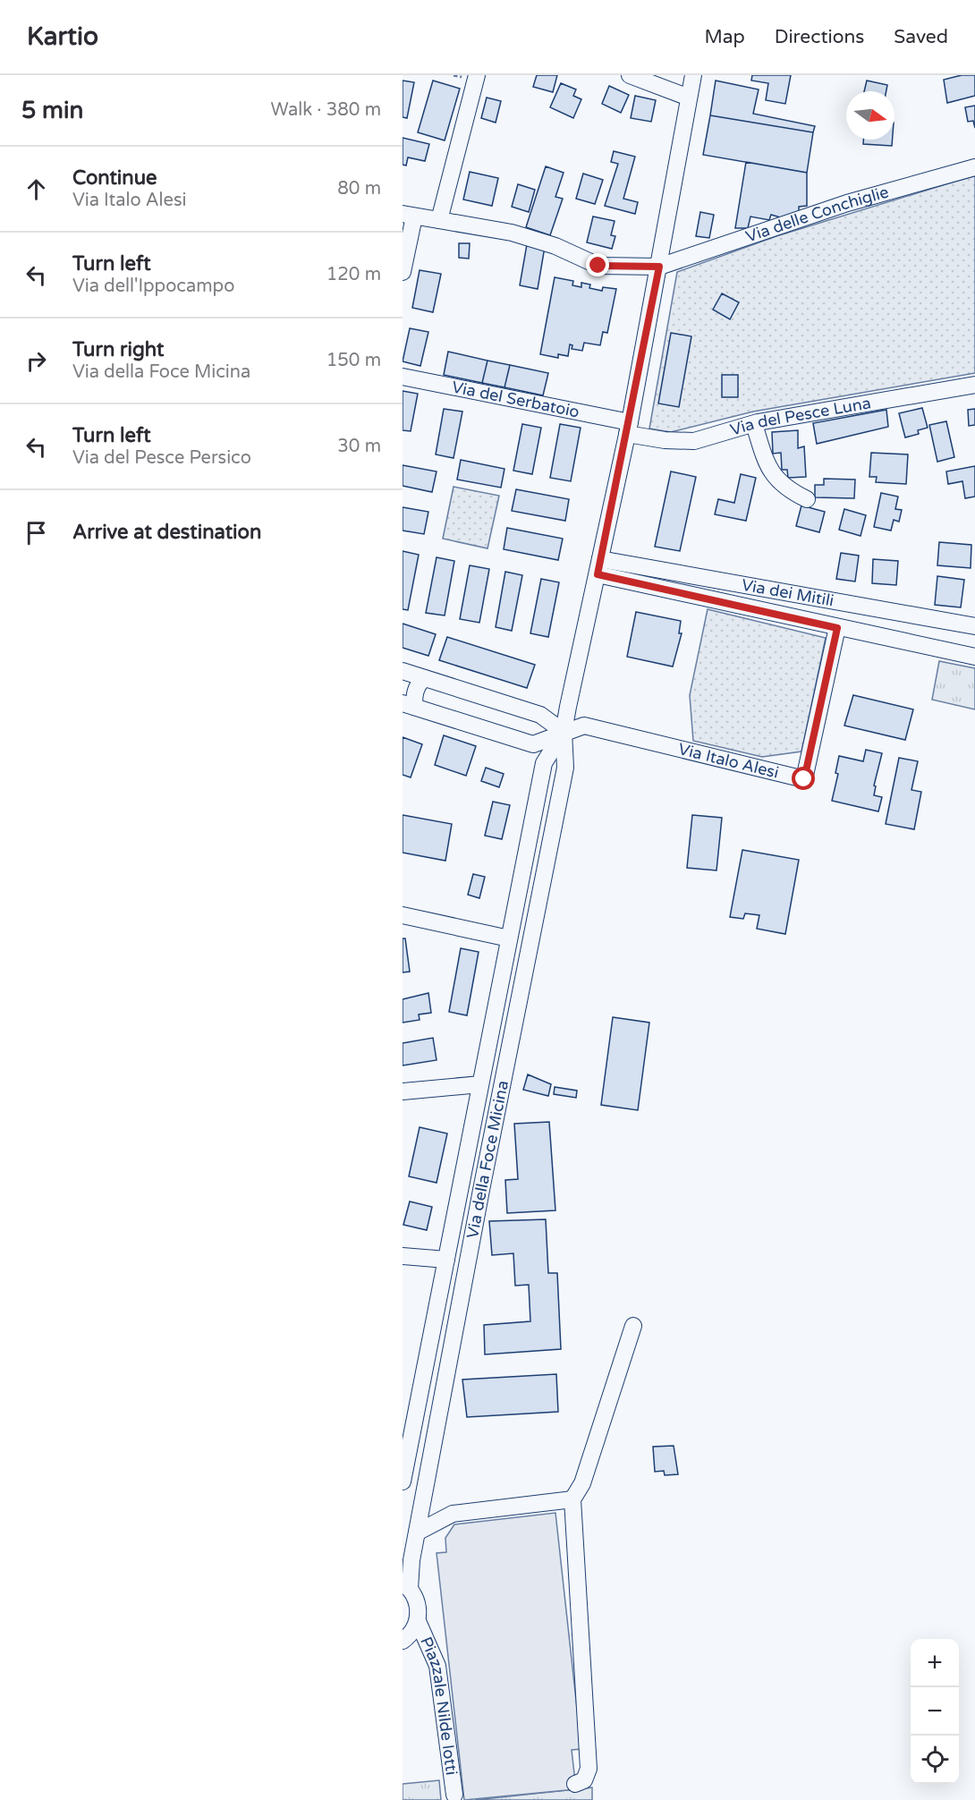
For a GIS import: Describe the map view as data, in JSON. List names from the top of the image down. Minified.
{"streets":{"street":["Via delle Conchiglie","Via del Serbatoio","Via del Pesce Luna","Via dei Mitili","Via Italo Alesi","Via della Foce Micina","Piazzale Nilde Iotti"]},"crossings":[["Via delle Conchiglie","Via della Foce Micina"],["Via del Serbatoio","Via del Pesce Luna"],["Via del Serbatoio","Via della Foce Micina"],["Via del Pesce Luna","Via della Foce Micina"],["Via dei Mitili","Via della Foce Micina"],["Via Italo Alesi","Via della Foce Micina"],["Via della Foce Micina","Piazzale Nilde Iotti"]],"north":"right","page":{"header":"Kartio","nav":["Map","Directions","Saved"],"heading":["5 min","Walk · 380 m"],"list":[["Continue","Via Italo Alesi","80 m"],["Turn left","Via dell'Ippocampo","120 m"],["Turn right","Via della Foce Micina","150 m"],["Turn left","Via del Pesce Persico","30 m"],"Arrive at destination"],"map_buttons":["+","−"]}}
